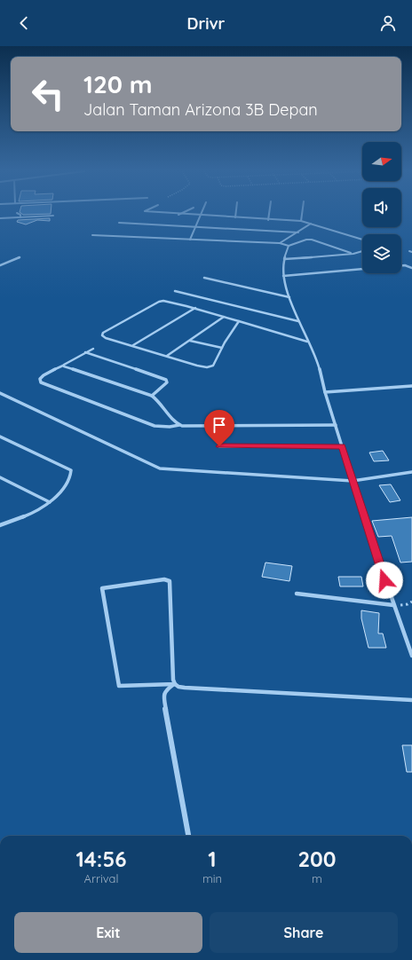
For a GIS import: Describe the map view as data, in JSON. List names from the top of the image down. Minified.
{"north":"right","page":{"header":"Drivr","turn":["120 m","Jalan Taman Arizona 3B Depan"],"eta":["14:56","Arrival","1","min","200","m"],"buttons":["Exit","Share"]}}
